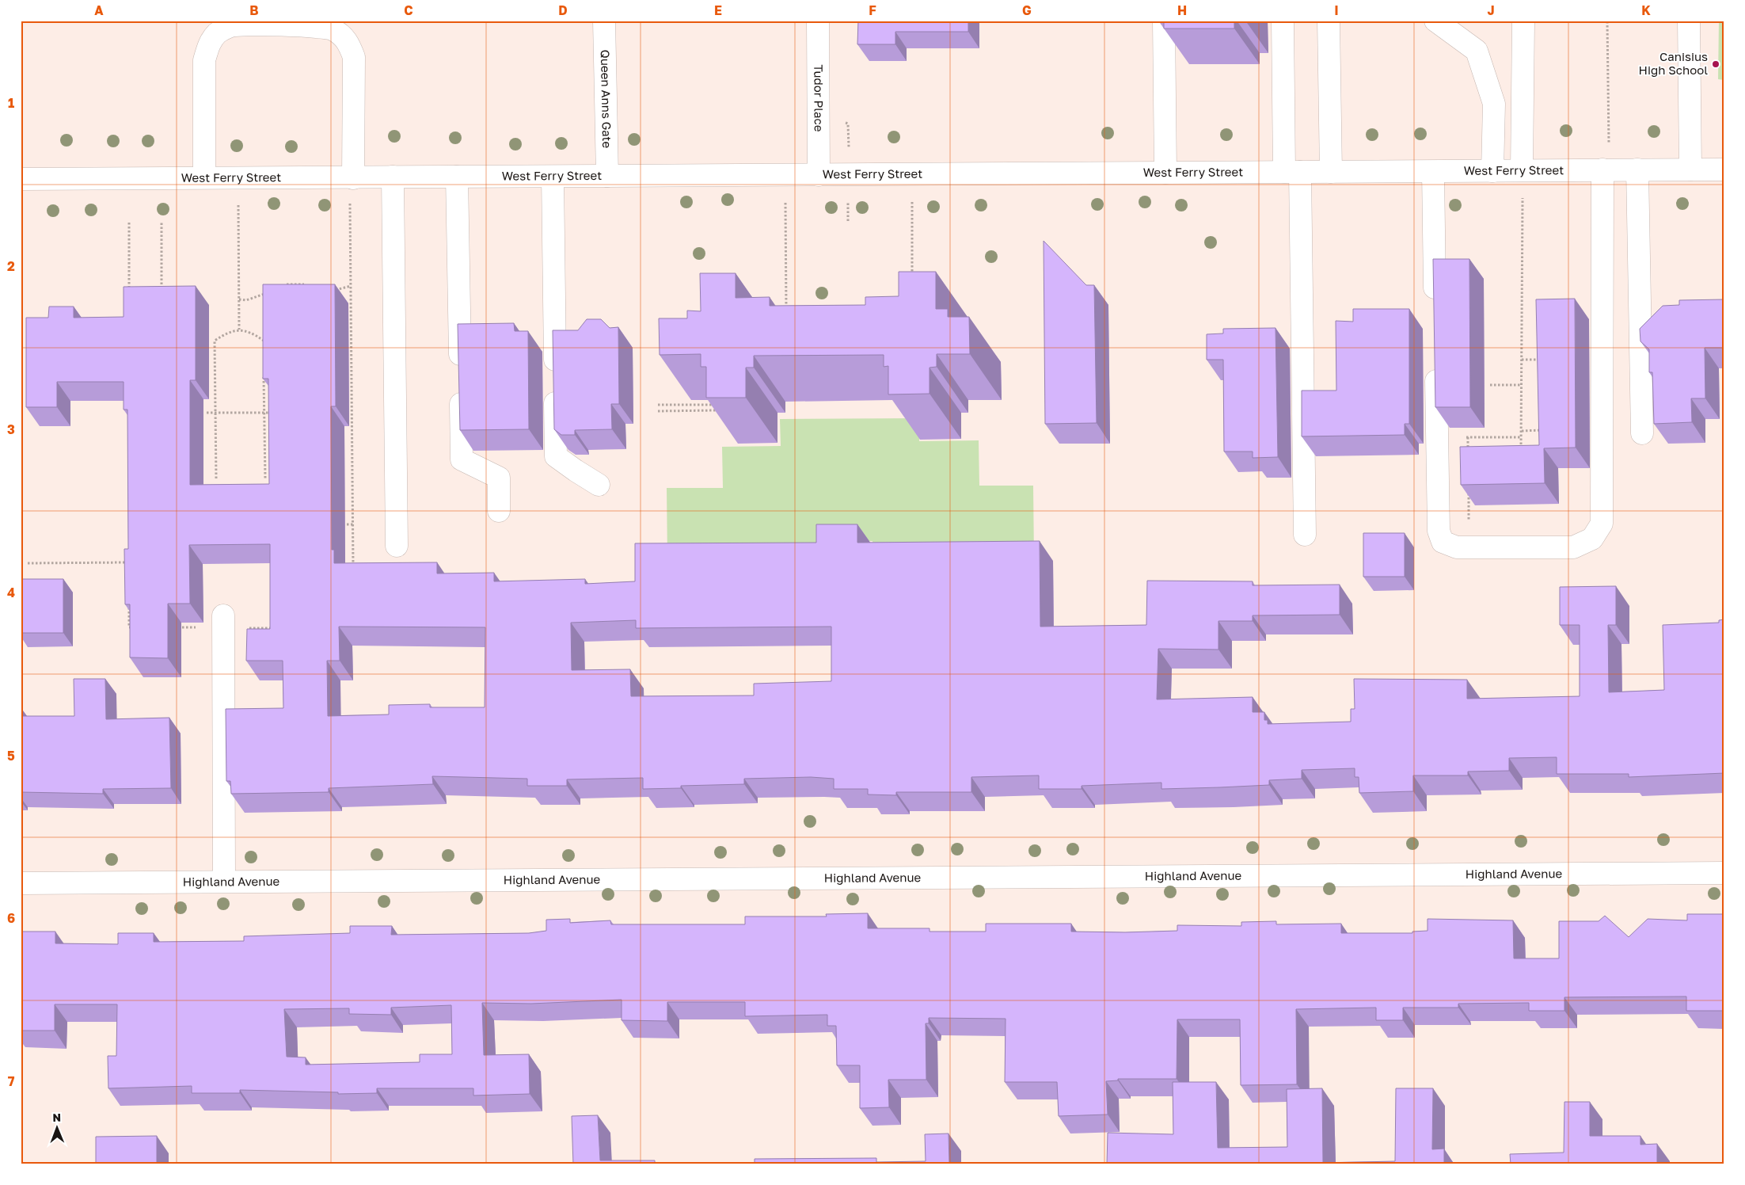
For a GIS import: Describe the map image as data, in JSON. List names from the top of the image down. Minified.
{"streets":{"street":["Tudor Place","Queen Anns Gate","West Ferry Street","Highland Avenue"]},"crossings":[["Tudor Place","West Ferry Street"],["Queen Anns Gate","West Ferry Street"]],"places":["Canisius High School"],"north":"top","grid":{"columns":["A","B","C","D","E","F","G","H","I","J","K"],"rows":["1","2","3","4","5","6","7"]}}
